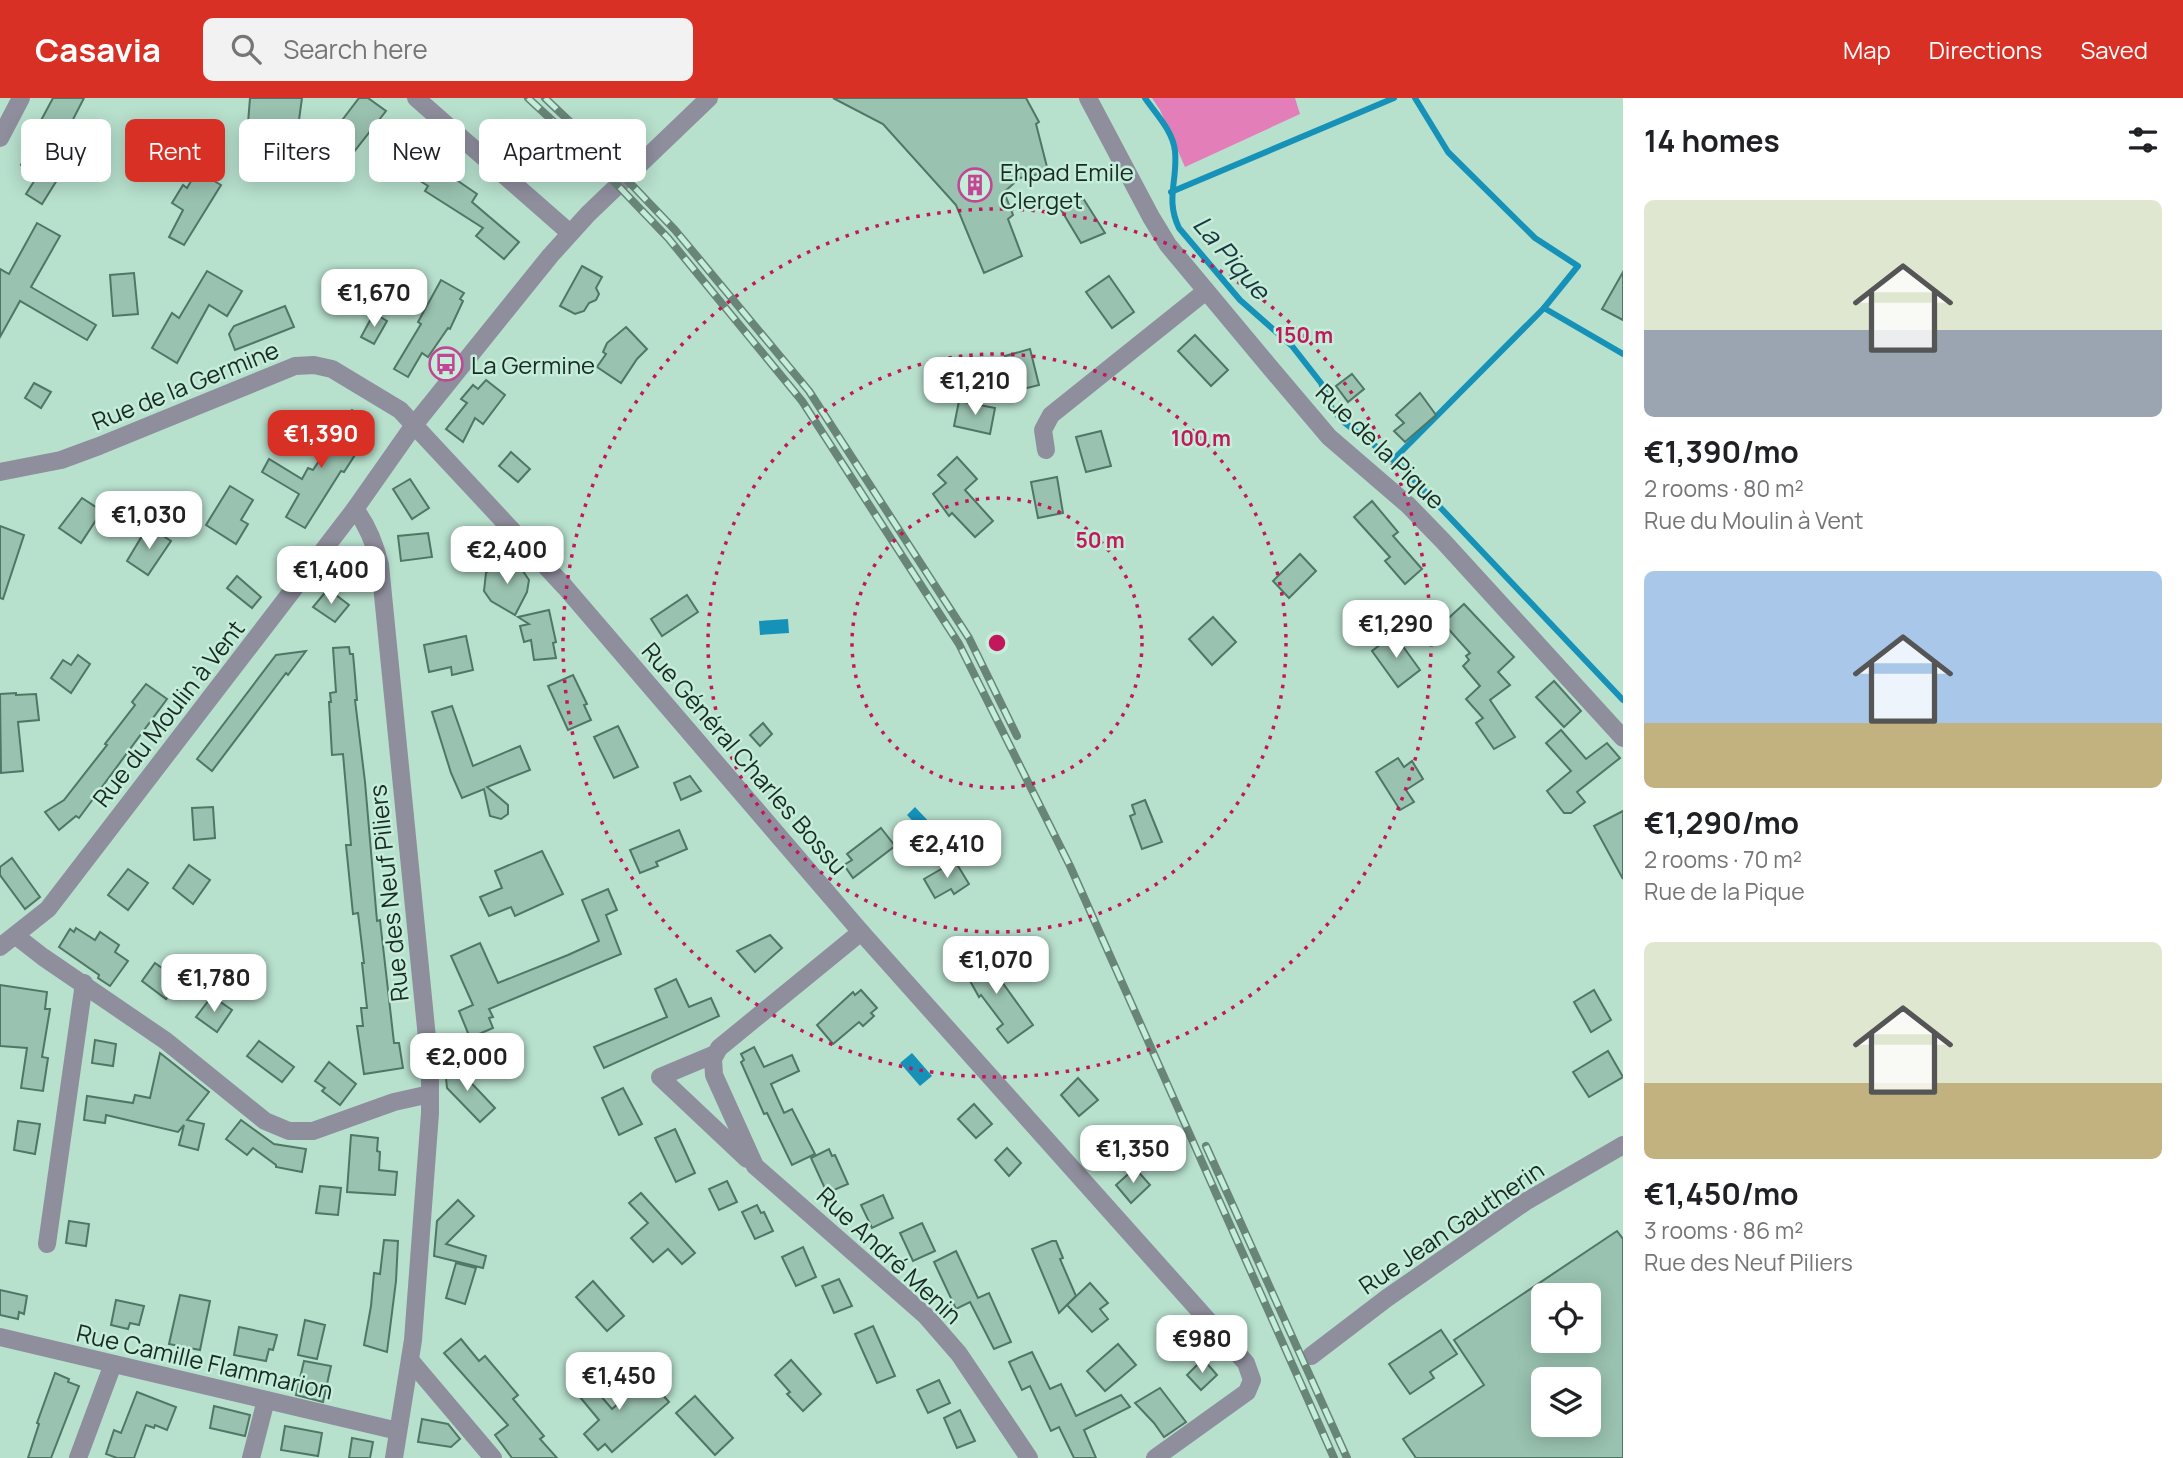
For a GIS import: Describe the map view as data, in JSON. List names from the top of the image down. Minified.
{"streets":{"street":["Rue de la Germine","Rue de la Pique","Rue du Moulin à Vent","Rue Général Charles Bossu","Rue des Neuf Piliers","Rue Jean Gautherin","Rue André Menin","Rue Camille Flammarion"]},"crossings":[["Rue de la Germine","Rue du Moulin à Vent"],["Rue de la Germine","Rue Général Charles Bossu"],["Rue du Moulin à Vent","Rue Général Charles Bossu"],["Rue du Moulin à Vent","Rue des Neuf Piliers"],["Rue Général Charles Bossu","Rue André Menin"],["Rue des Neuf Piliers","Rue Camille Flammarion"]],"water":["La Pique"],"places":{"building":["Ehpad Emile Clerget"],"bus stop":["La Germine"]},"page":{"header":"Casavia","search":"Search here","nav":["Map","Directions","Saved"],"heading":"14 homes","chip":["Buy","Rent","Filters","New","Apartment"],"list":[{"name":"€1,390/mo","note":"2 rooms · 80 m² · Rue du Moulin à Vent"},{"name":"€1,290/mo","note":"2 rooms · 70 m² · Rue de la Pique"},{"name":"€1,450/mo","note":"3 rooms · 86 m² · Rue des Neuf Piliers"}],"price":["€1,670","€1,210","€1,390","€1,030","€2,400","€1,400","€1,290","€2,410","€1,070","€1,780","€2,000","€1,350","€980","€1,450"]},"rings":["150 m","100 m","50 m"]}
